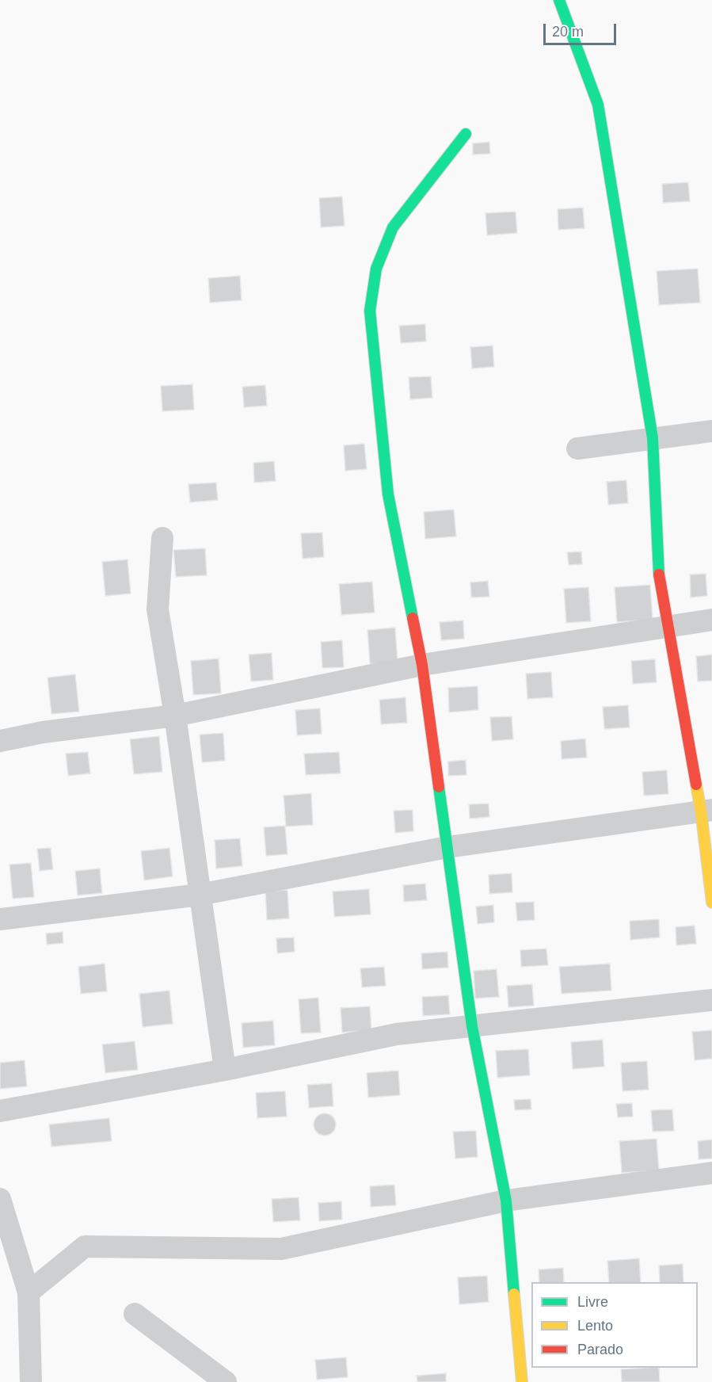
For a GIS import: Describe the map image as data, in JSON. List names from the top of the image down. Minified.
{"legend":["Livre","Lento","Parado"],"scale_bar":"20 m"}
